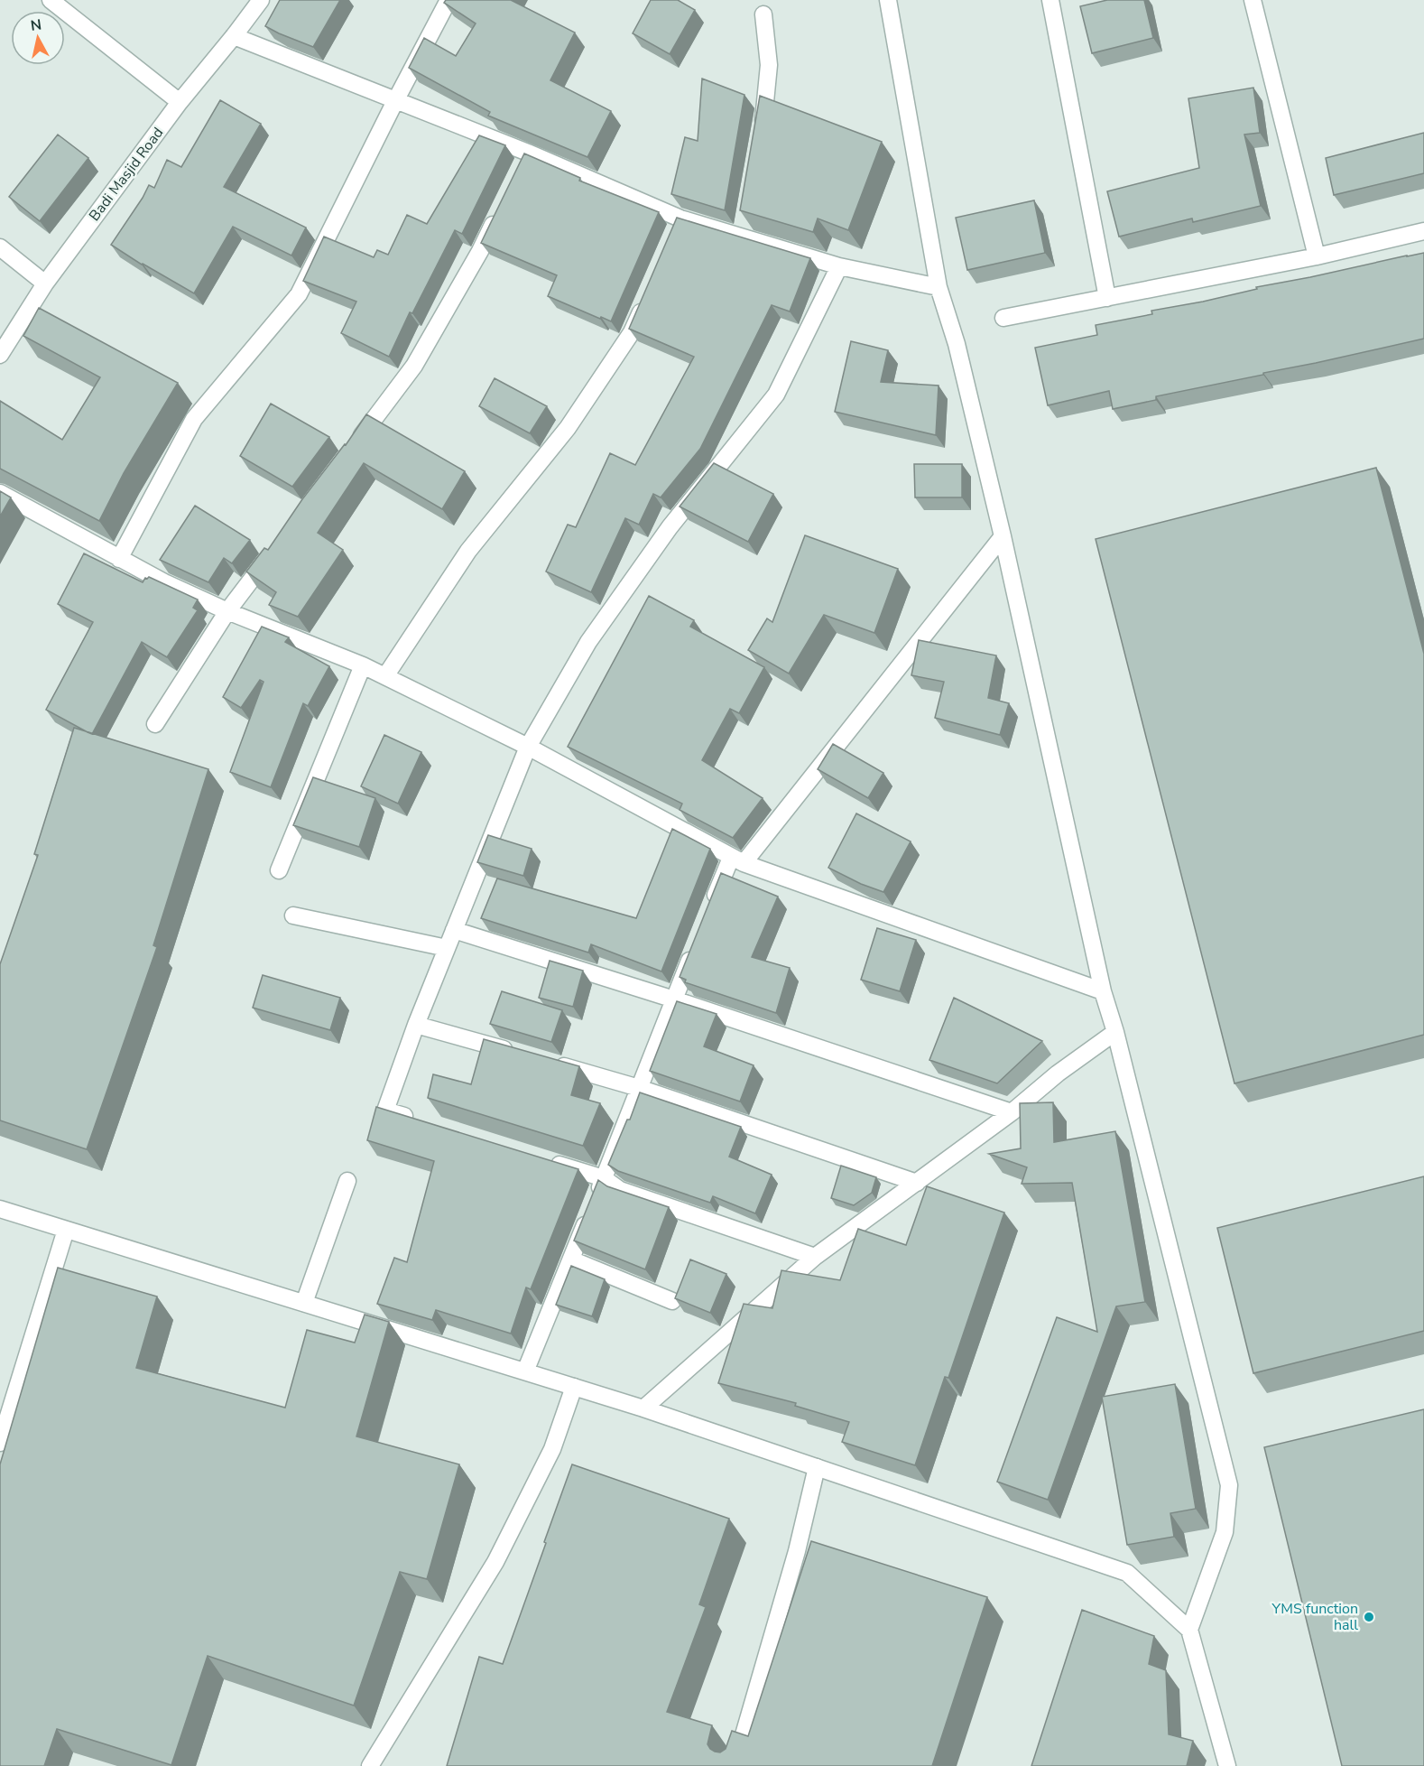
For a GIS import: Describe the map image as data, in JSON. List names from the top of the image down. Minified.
{"streets":{"street":["Badi Masjid Road"]},"places":["YMS function hall"],"north":"top"}
